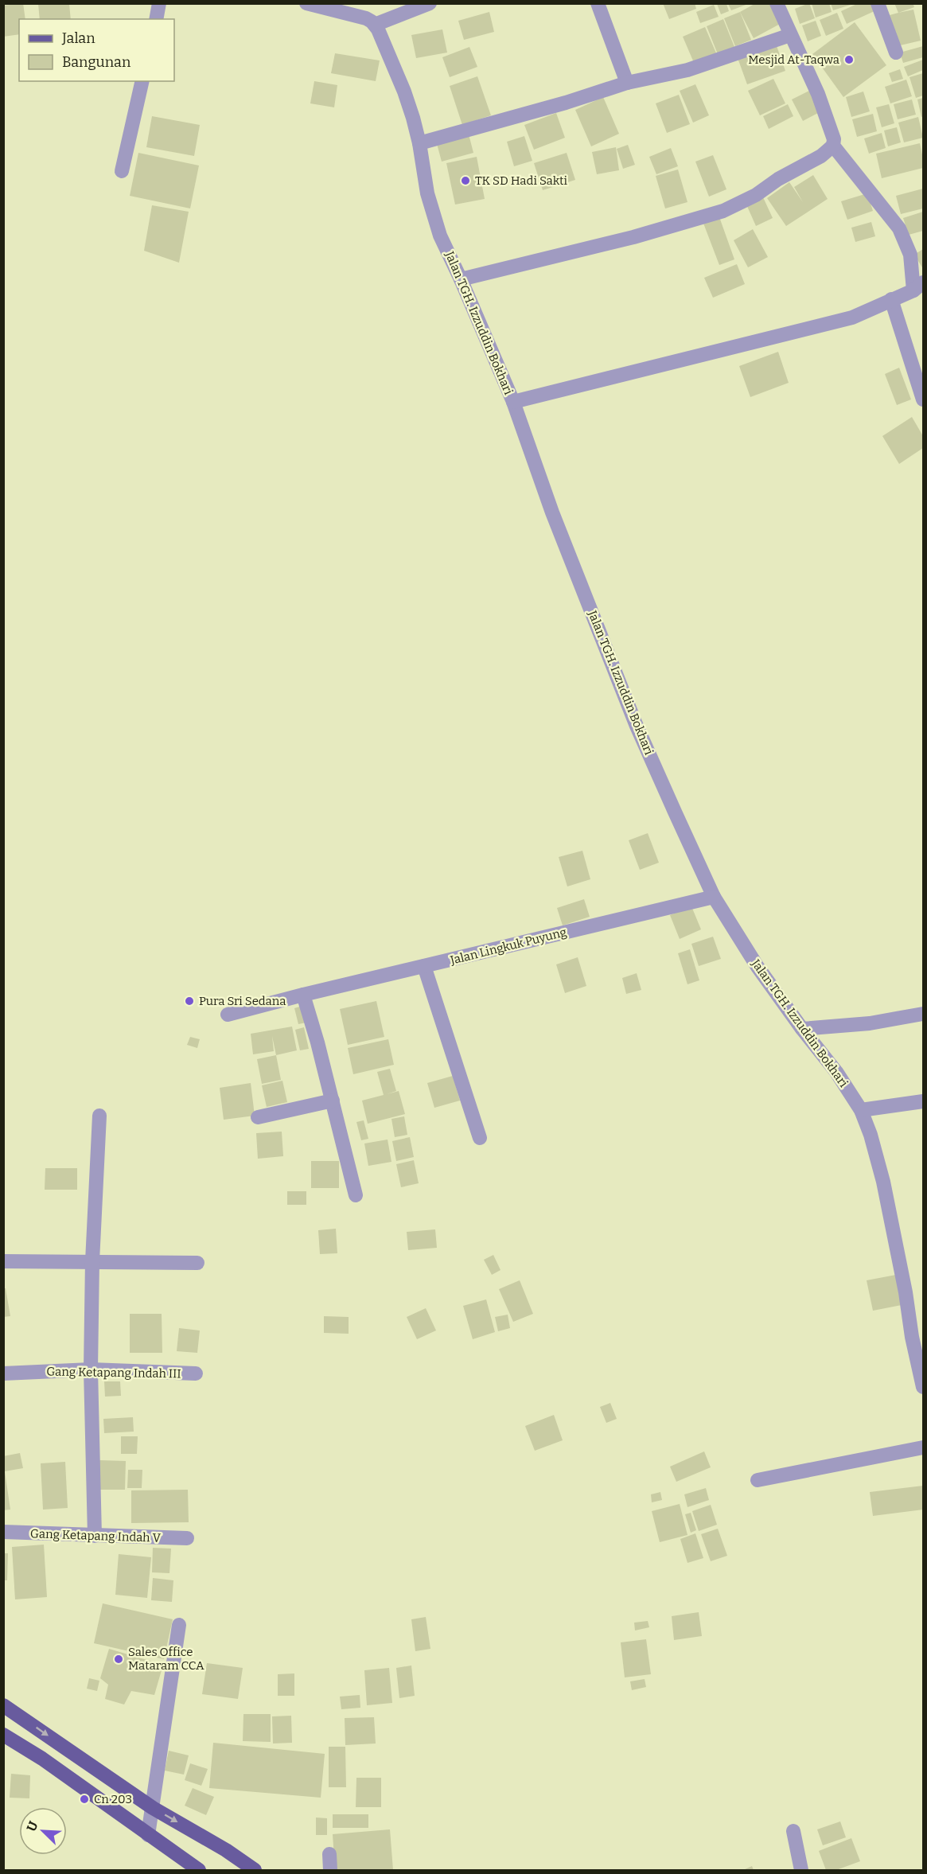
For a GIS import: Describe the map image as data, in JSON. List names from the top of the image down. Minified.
{"streets":{"street":["Jalan TGH. Izzuddin Bokhari","Jalan Lingkuk Puyung","Gang Ketapang Indah III","Gang Ketapang Indah V"]},"crossings":[["Jalan TGH. Izzuddin Bokhari","Jalan Lingkuk Puyung"]],"places":["Mesjid At-Taqwa","TK SD Hadi Sakti","Pura Sri Sedana","Sales Office Mataram CCA","Cn 203"],"legend":["Jalan","Bangunan"],"north":"top left"}
